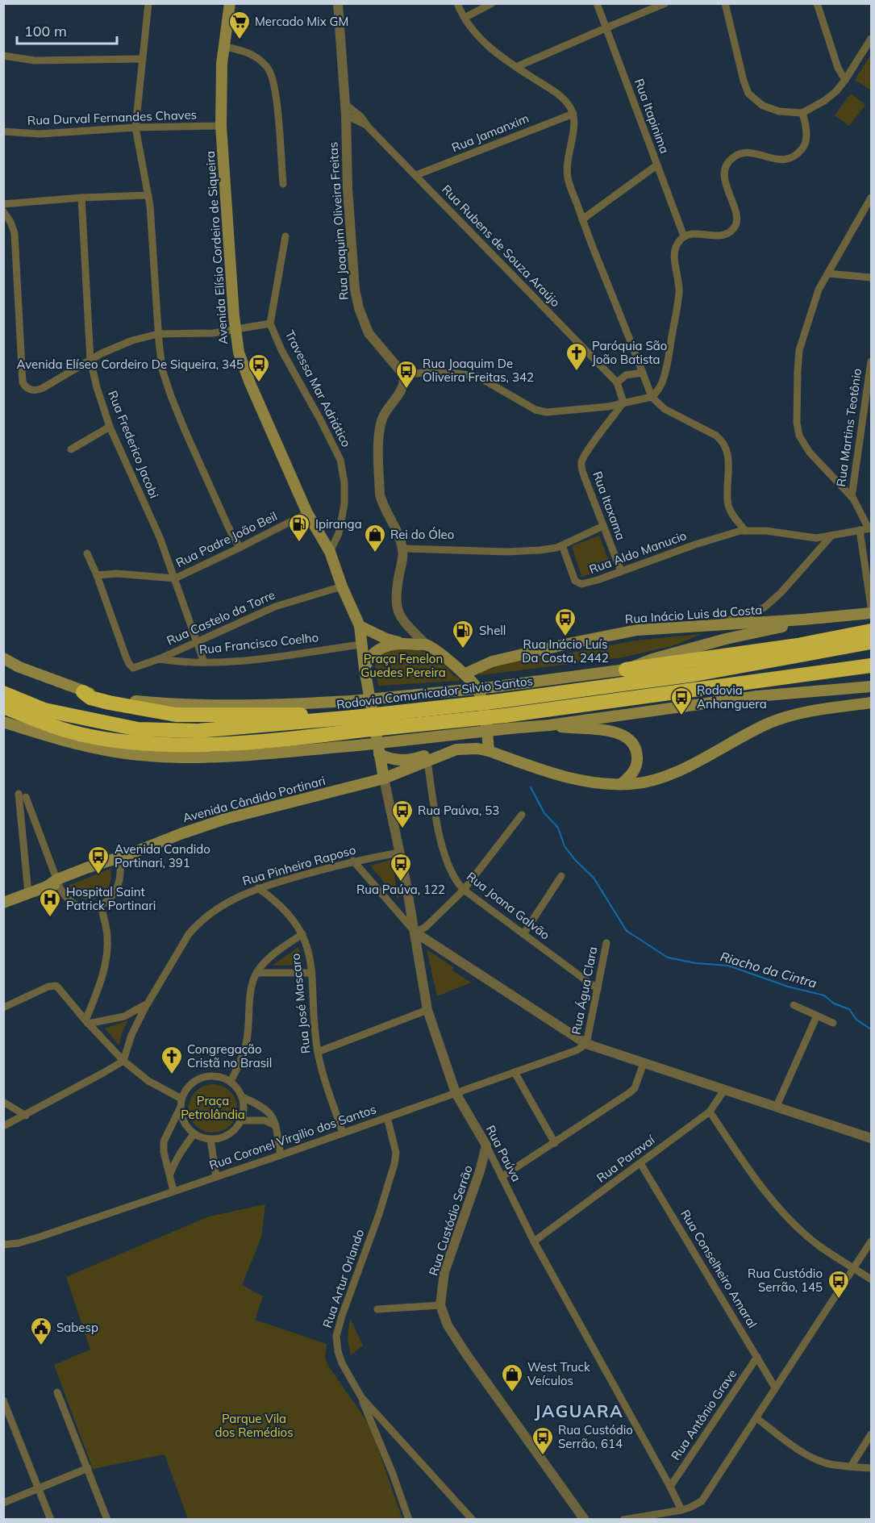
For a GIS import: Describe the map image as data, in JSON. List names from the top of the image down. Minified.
{"streets":{"highway":["Rodovia Comunicador Silvio Santos"],"main road":["Avenida Elísio Cordeiro de Siqueira","Rua Inácio Luis da Costa","Avenida Cândido Portinari"],"street":["Rua Itapinima","Rua Durval Fernandes Chaves","Rua Jamanxim","Rua Joaquim Oliveira Freitas","Rua Rubens de Souza Araújo","Travessa Mar Adriático","Rua Martins Teotônio","Rua Frederico Jacobi","Rua Itaxama","Rua Padre João Beil","Rua Aldo Manucio","Rua Castelo da Torre","Rua Francisco Coelho","Rua Pinheiro Raposo","Rua Joana Galvão","Rua Água Clara","Rua José Mascaro","Rua Coronel Virgilio dos Santos","Rua Paúva","Rua Paravaí","Rua Custódio Serrão","Rua Conselheiro Amaral","Rua Artur Orlando","Rua Antônio Grave"]},"crossings":[["Rua Durval Fernandes Chaves","Avenida Elísio Cordeiro de Siqueira"],["Rua Jamanxim","Rua Rubens de Souza Araújo"],["Rua Joaquim Oliveira Freitas","Rua Rubens de Souza Araújo"],["Avenida Elísio Cordeiro de Siqueira","Travessa Mar Adriático"],["Avenida Elísio Cordeiro de Siqueira","Rua Padre João Beil"],["Avenida Elísio Cordeiro de Siqueira","Rua Castelo da Torre"],["Avenida Elísio Cordeiro de Siqueira","Rua Francisco Coelho"],["Avenida Elísio Cordeiro de Siqueira","Avenida Cândido Portinari"],["Avenida Elísio Cordeiro de Siqueira","Rua Paúva"],["Rua Frederico Jacobi","Rua Padre João Beil"],["Rua Frederico Jacobi","Rua Castelo da Torre"],["Rua Frederico Jacobi","Rua Francisco Coelho"],["Rua Itaxama","Rua Aldo Manucio"],["Rua Padre João Beil","Rua Castelo da Torre"],["Rua Castelo da Torre","Rua Francisco Coelho"],["Avenida Cândido Portinari","Rua Joana Galvão"],["Avenida Cândido Portinari","Rua Paúva"],["Rua Pinheiro Raposo","Rua José Mascaro"],["Rua Pinheiro Raposo","Rua Paúva"],["Rua Joana Galvão","Rua Água Clara"],["Rua Água Clara","Rua Coronel Virgilio dos Santos"],["Rua José Mascaro","Rua Coronel Virgilio dos Santos"],["Rua Coronel Virgilio dos Santos","Rua Paúva"],["Rua Coronel Virgilio dos Santos","Rua Artur Orlando"],["Rua Paúva","Rua Paravaí"],["Rua Paúva","Rua Custódio Serrão"],["Rua Paúva","Rua Antônio Grave"],["Rua Paravaí","Rua Conselheiro Amaral"],["Rua Conselheiro Amaral","Rua Antônio Grave"]],"districts":["JAGUARA"],"water":["Riacho da Cintra"],"parks":["Praça Fenelon Guedes Pereira","Praça Petrolândia","Parque Vila dos Remédios"],"places":{"supermarket":["Mercado Mix GM"],"church":["Paróquia São João Batista","Congregação Cristã no Brasil"],"bus stop":["Avenida Elíseo Cordeiro De Siqueira, 345","Rua Joaquim De Oliveira Freitas, 342","Rua Inácio Luís Da Costa, 2442","Rodovia Anhanguera","Rua Paúva, 53","Avenida Candido Portinari, 391","Rua Paúva, 122","Rua Custódio Serrão, 145","Rua Custódio Serrão, 614"],"fuel station":["Ipiranga","Shell"],"shop":["Rei do Óleo","West Truck Veículos"],"hospital":["Hospital Saint Patrick Portinari"],"public building":["Sabesp"]},"scale_bar":"100 m"}
